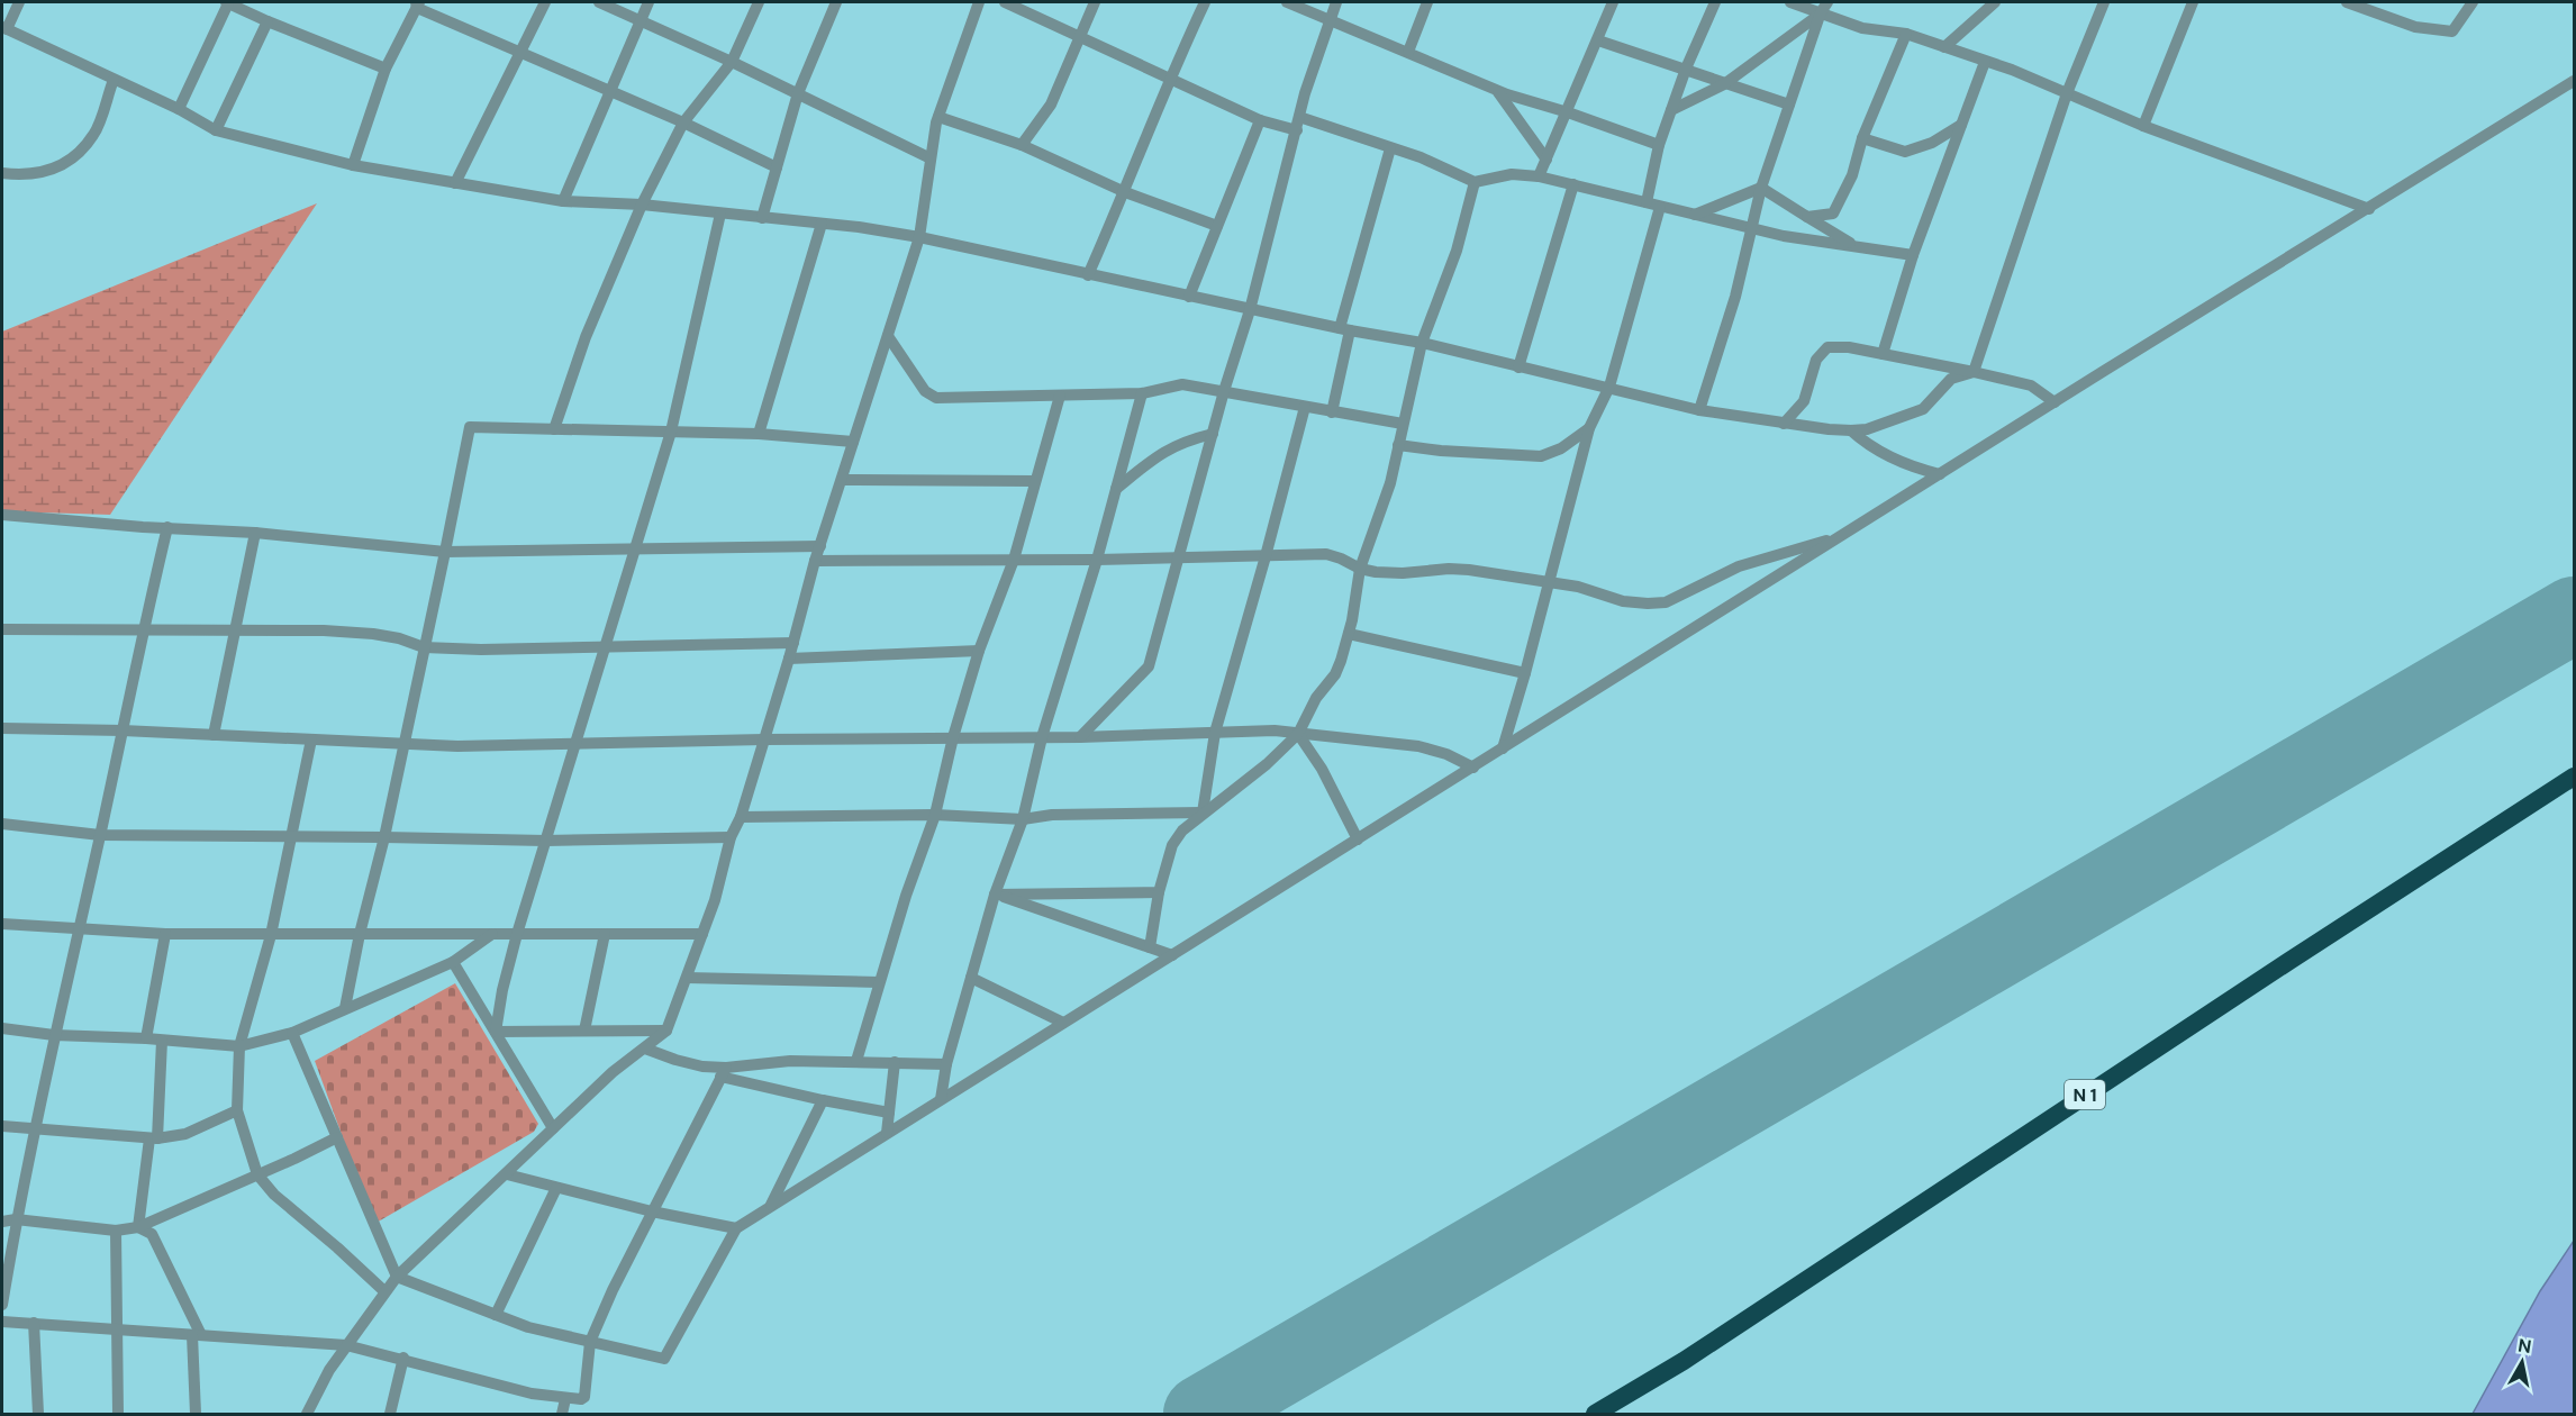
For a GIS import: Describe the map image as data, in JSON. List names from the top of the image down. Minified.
{"streets":{"highway":["N 1"]},"north":"top"}
